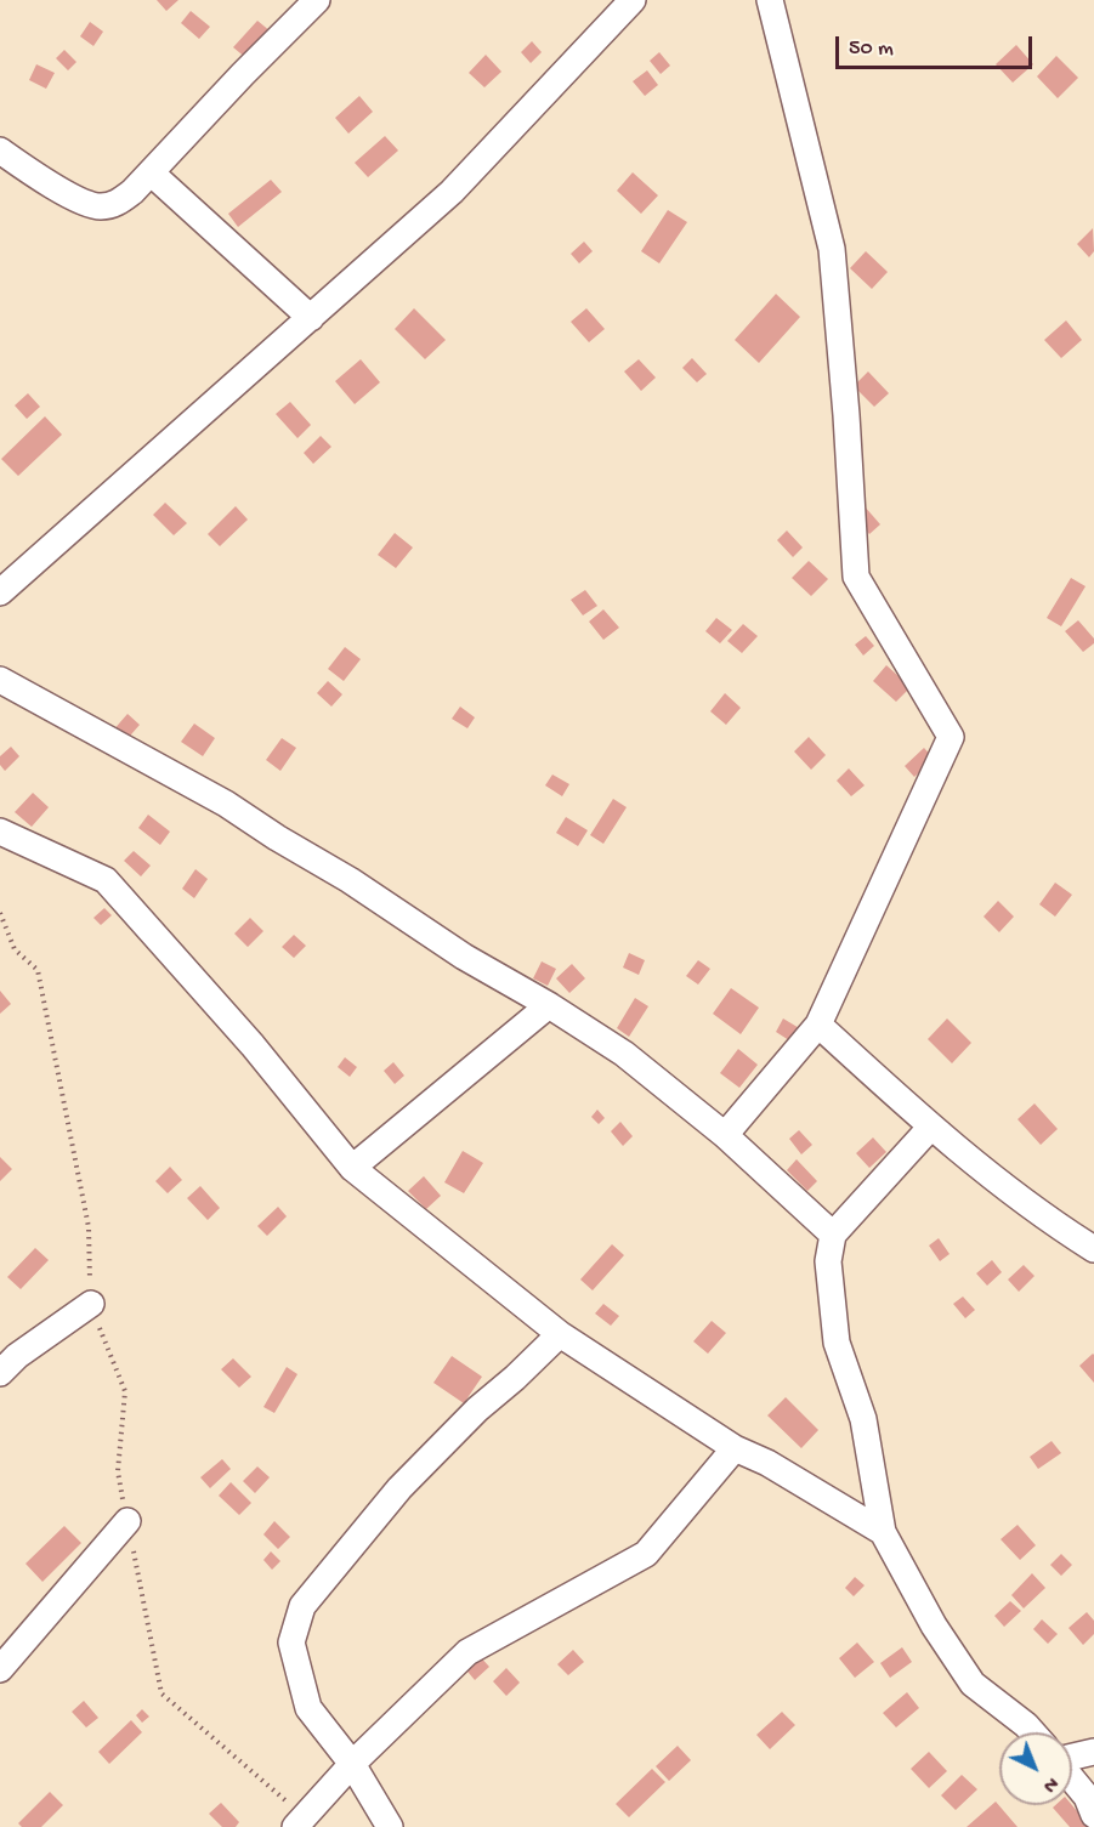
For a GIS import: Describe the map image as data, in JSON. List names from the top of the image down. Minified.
{"scale_bar":"50 m","north":"bottom right"}
